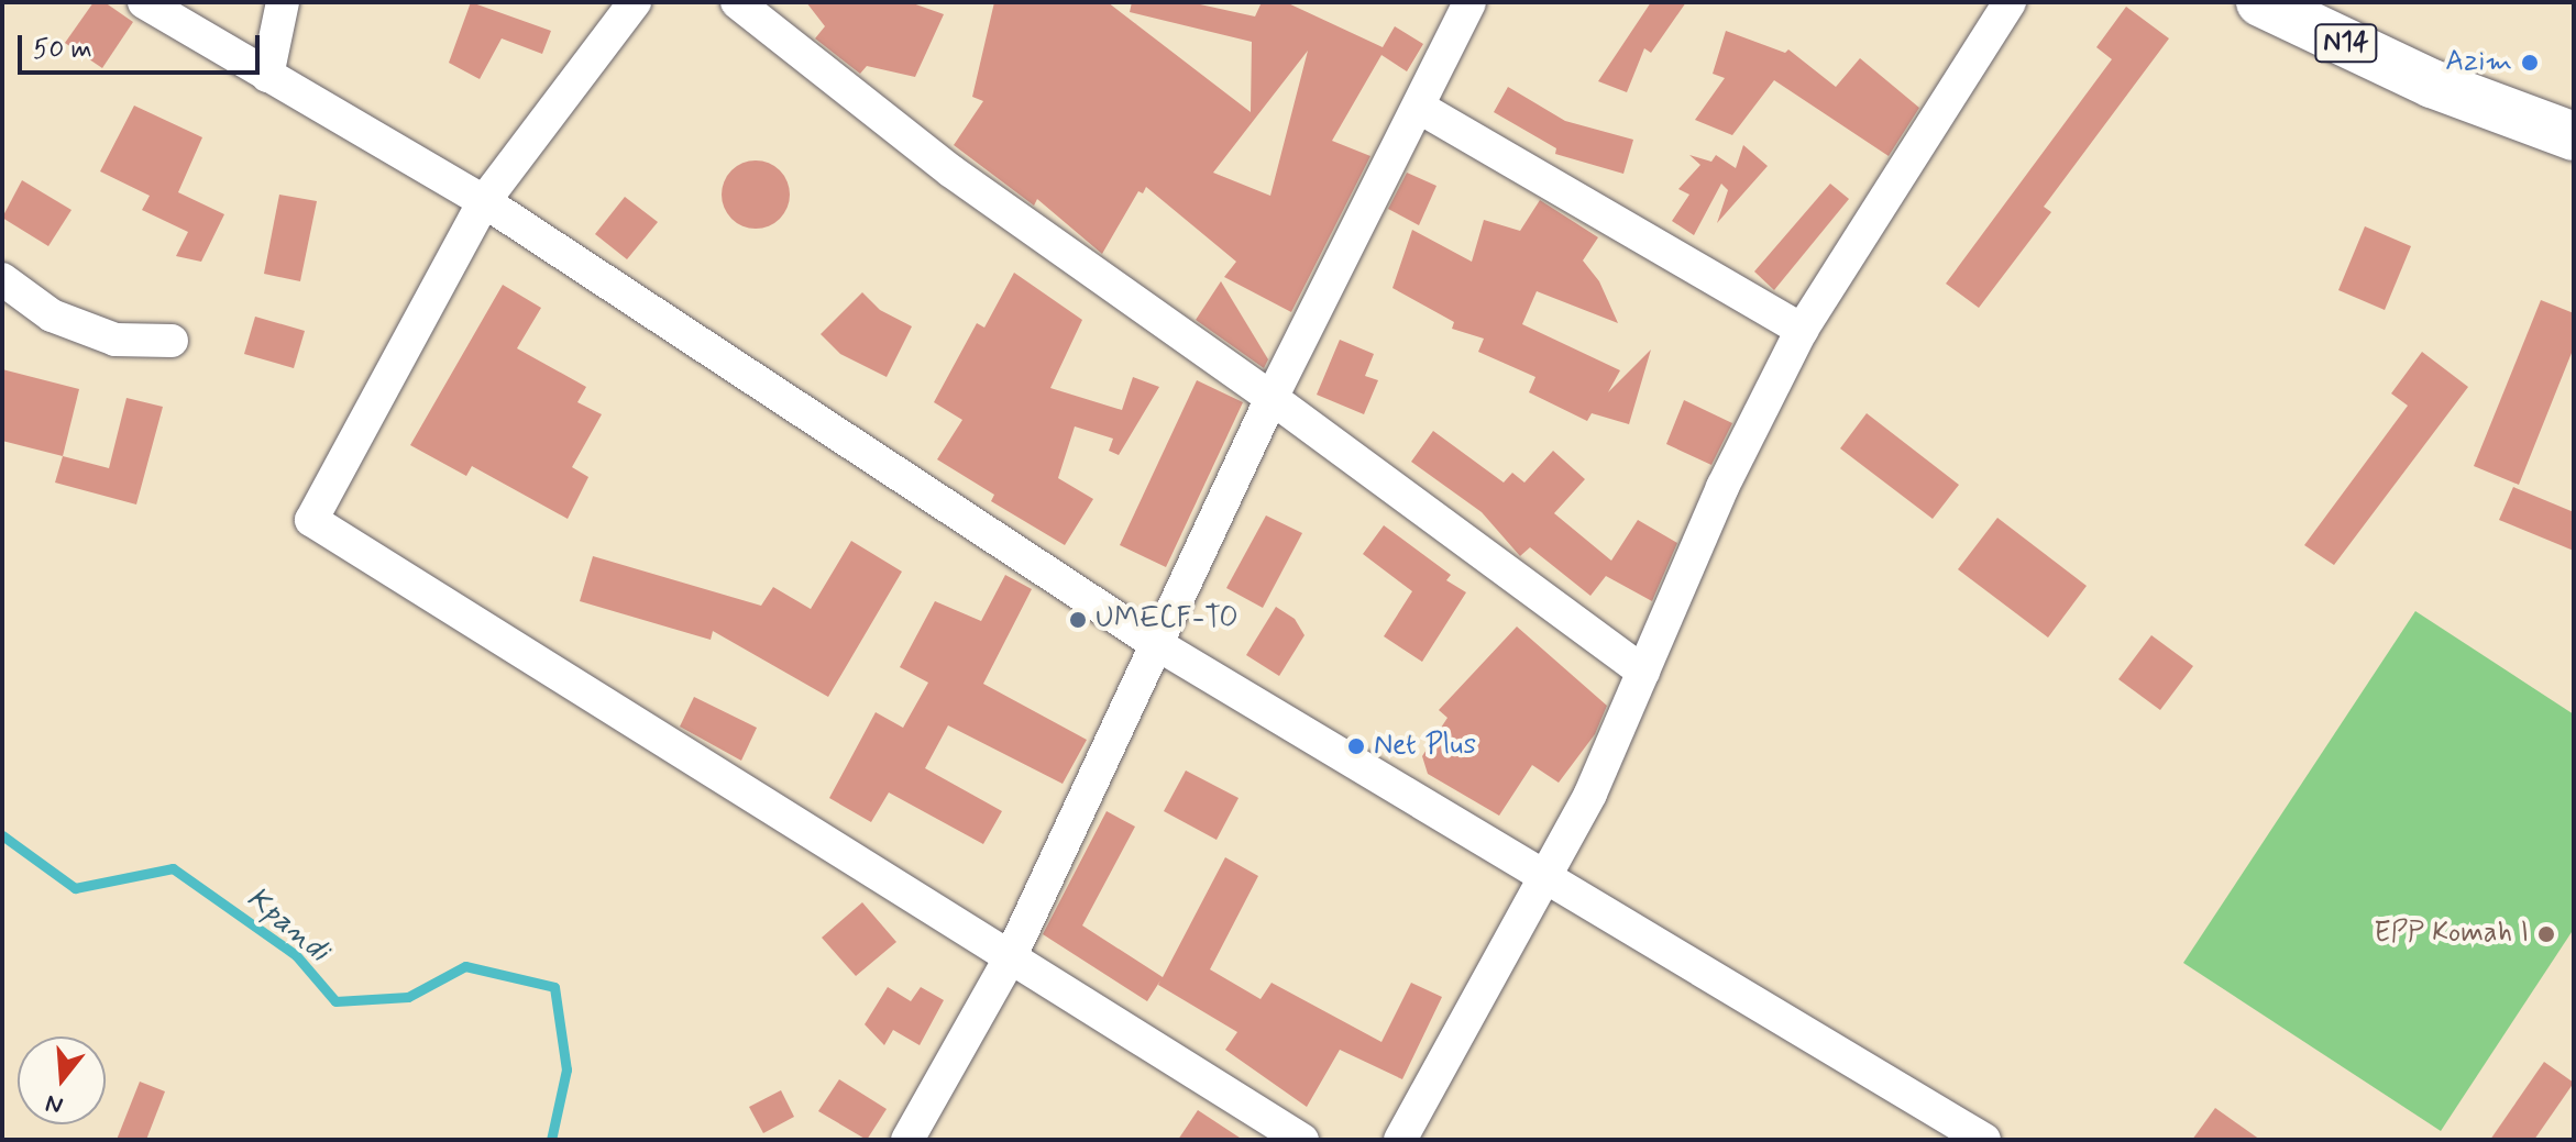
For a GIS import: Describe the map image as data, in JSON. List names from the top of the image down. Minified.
{"streets":{"main road":["N14"]},"water":["Kpandi"],"places":["Azim","UMECF-TO","Net Plus","EPP Komah I"],"scale_bar":"50 m","north":"bottom"}
